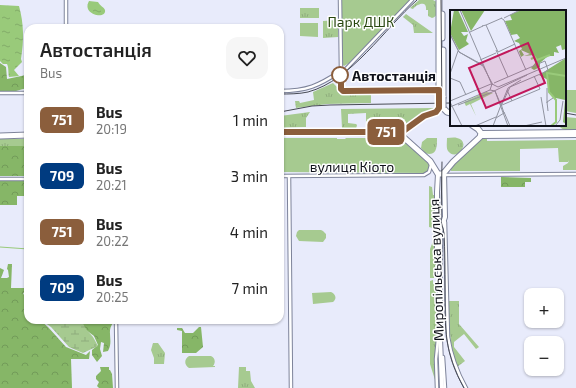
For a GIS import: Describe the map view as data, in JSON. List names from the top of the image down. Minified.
{"streets":{"main road":["Миропільська вулиця"],"street":["вулиця Кіото"]},"parks":["Парк ДШК"],"places":["Автостанція"],"lines":["bus line 751"],"page":{"on_map":"751","heading":["Автостанція","Bus"],"list":[{"mark":"751","name":"Bus","note":"20:19","value":"1 min"},{"mark":"709","name":"Bus","note":"20:21","value":"3 min"},{"mark":"751","name":"Bus","note":"20:22","value":"4 min"},{"mark":"709","name":"Bus","note":"20:25","value":"7 min"}],"map_buttons":["+","−"]}}
